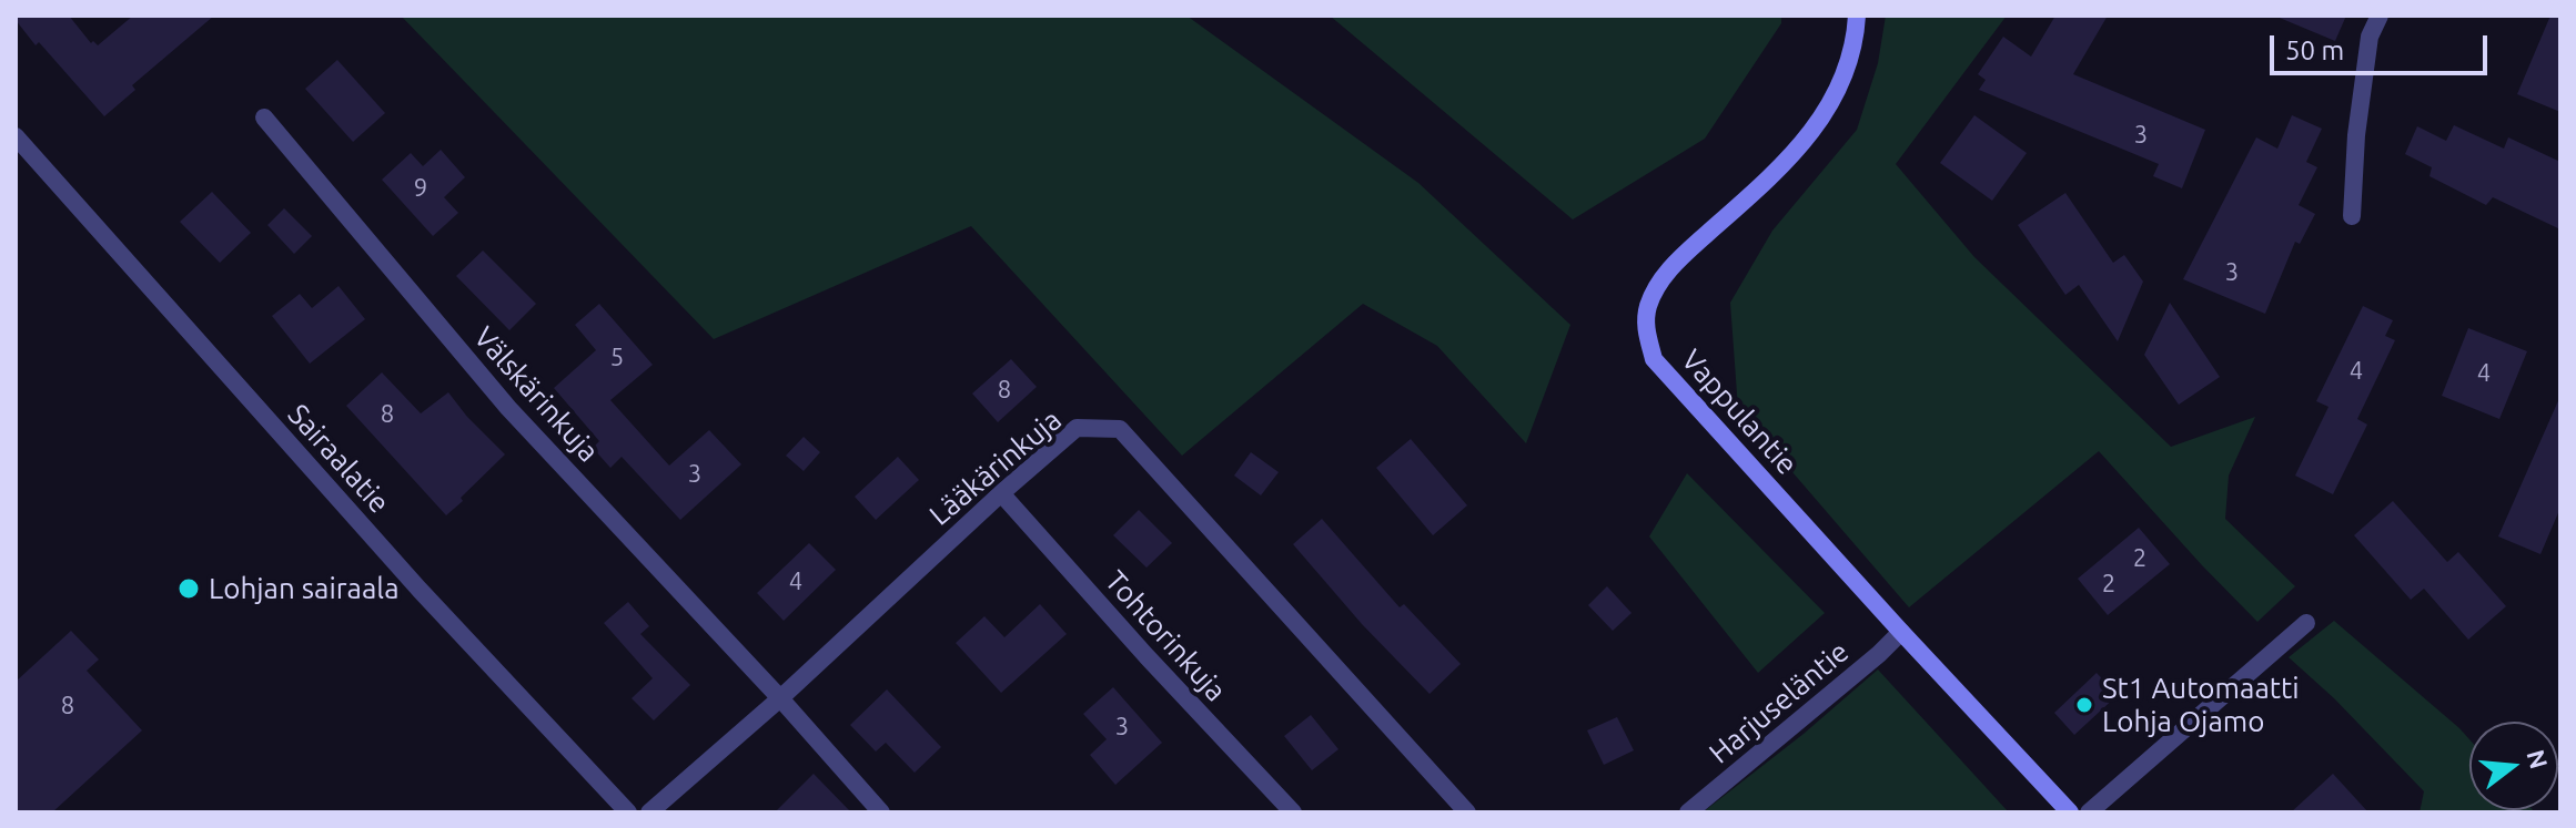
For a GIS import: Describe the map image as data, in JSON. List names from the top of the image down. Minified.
{"streets":{"street":["Välskärinkuja","Vappulantie","Sairaalatie","Lääkärinkuja","Tohtorinkuja","Harjuseläntie"]},"crossings":[["Välskärinkuja","Lääkärinkuja"],["Vappulantie","Harjuseläntie"],["Lääkärinkuja","Tohtorinkuja"]],"places":["Lohjan sairaala","St1 Automaatti Lohja Ojamo"],"house_numbers":["3","9","3","5","4","4","8","8","3","2","4","2","8","3"],"scale_bar":"50 m","north":"right"}
